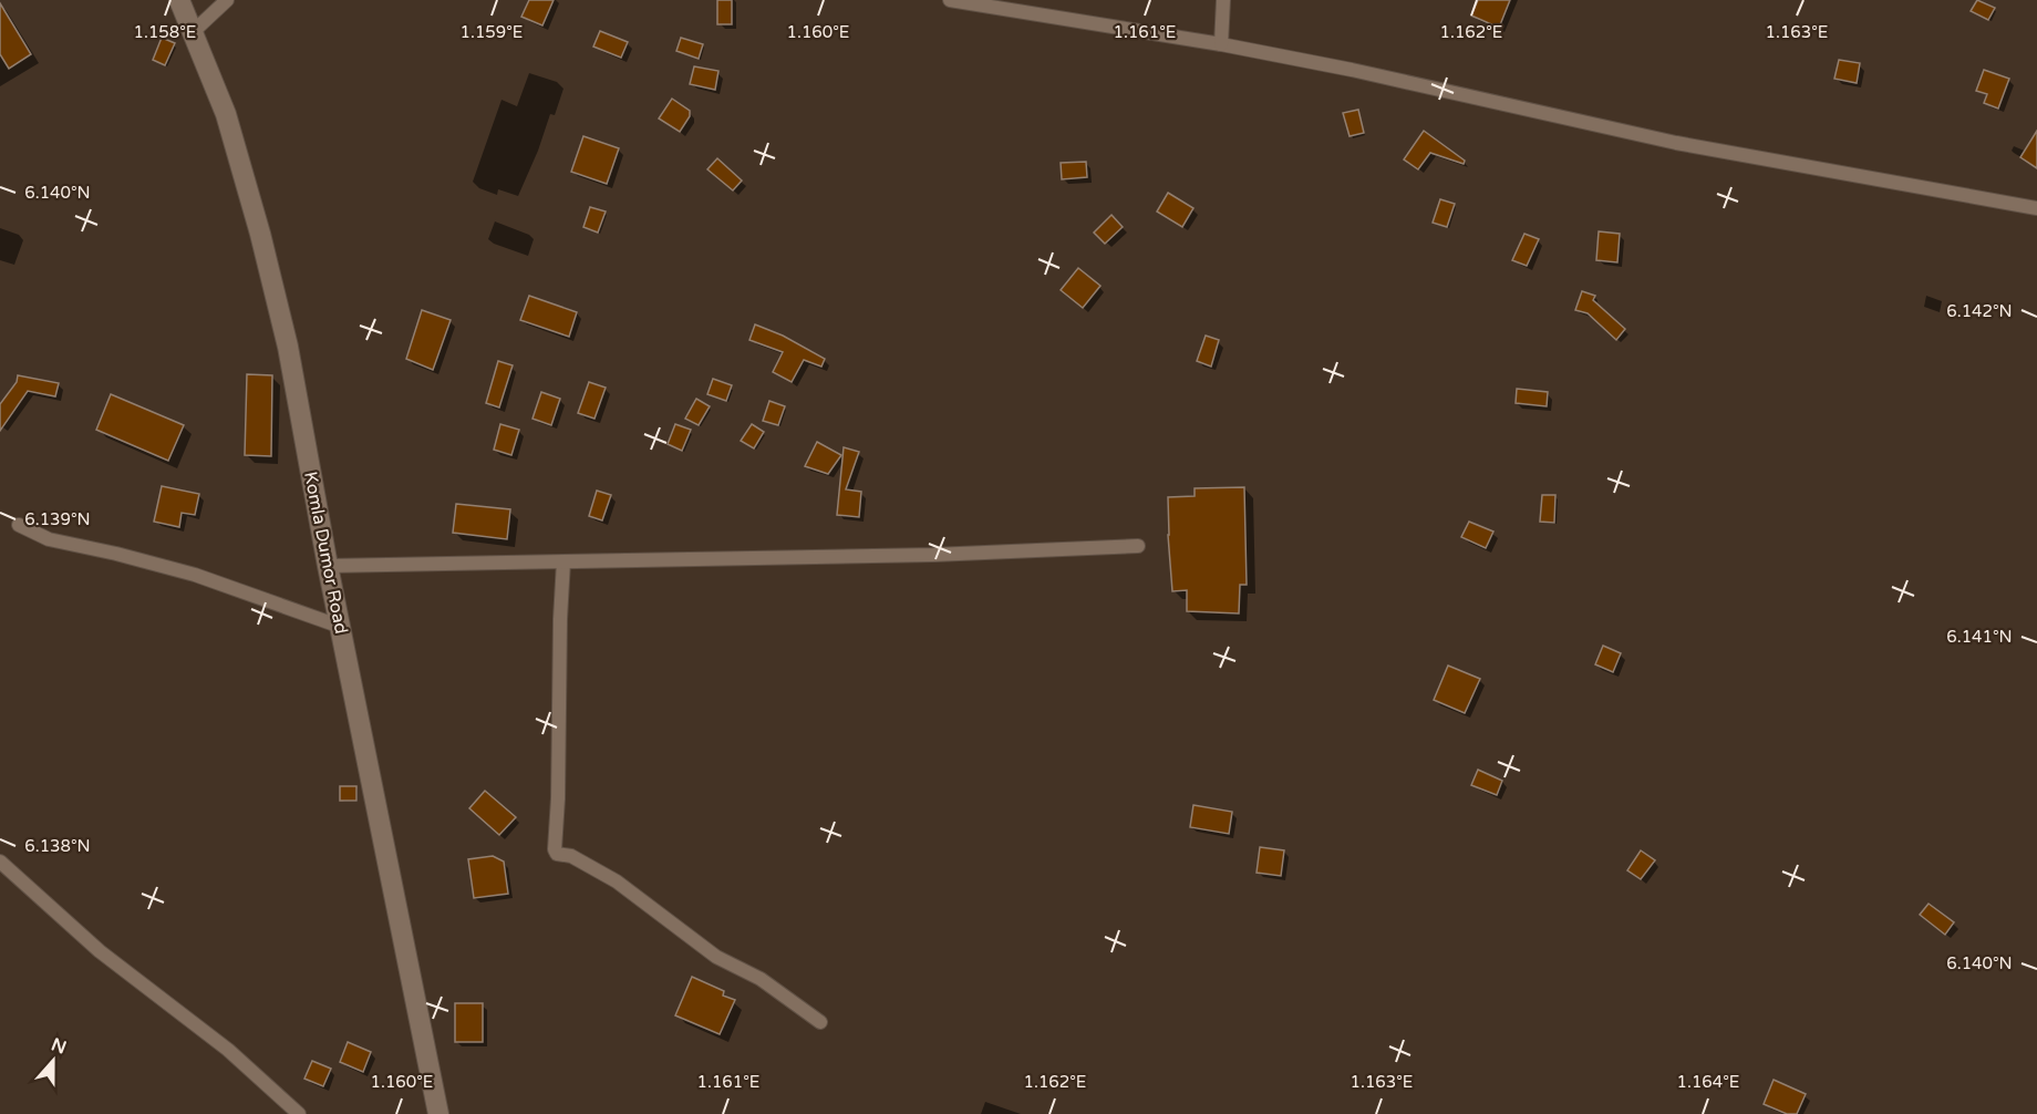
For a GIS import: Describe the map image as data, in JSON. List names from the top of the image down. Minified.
{"streets":{"street":["Komla Dumor Road"]},"north":"top","coordinates":["1.158°E","1.159°E","1.160°E","1.161°E","1.162°E","1.163°E","6.140°N","6.142°N","6.139°N","6.141°N","6.138°N","1.164°E"]}
